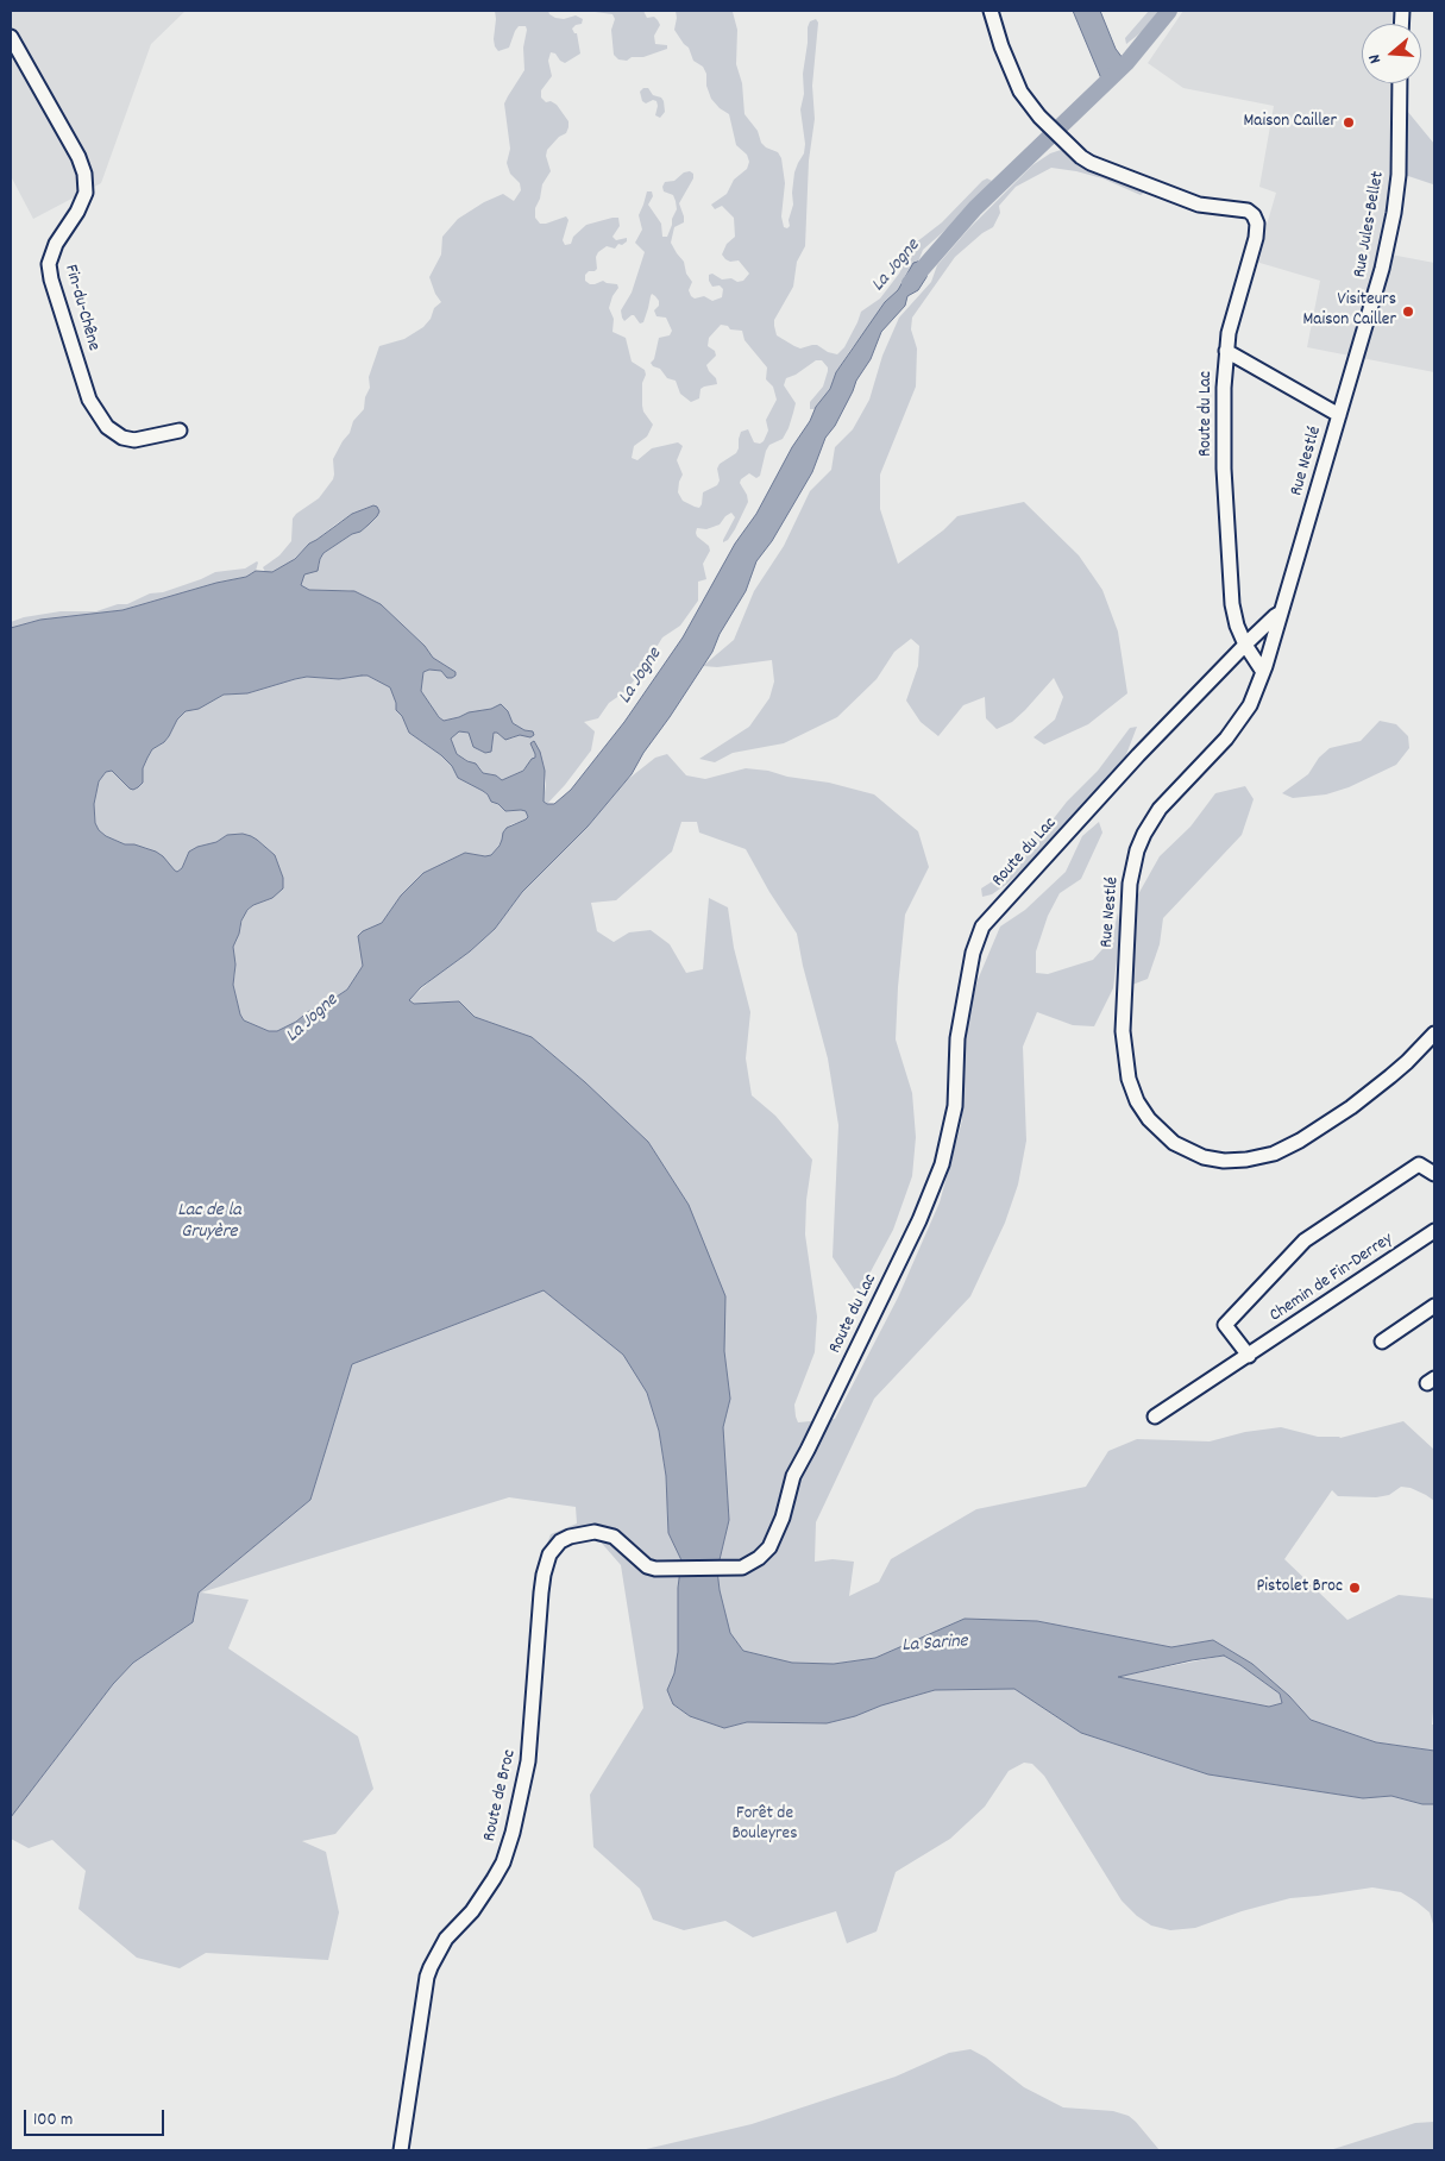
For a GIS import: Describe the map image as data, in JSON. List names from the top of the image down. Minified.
{"streets":{"street":["Rue Jules-Bellet","Fin-du-Chêne","Route du Lac","Rue Nestlé","Chemin de Fin-Derrey","Route de Broc"]},"crossings":[["Rue Jules-Bellet","Rue Nestlé"],["Route du Lac","Route de Broc"]],"water":["La Jogne","Lac de la Gruyère","La Sarine"],"parks":["Forêt de Bouleyres"],"places":["Maison Cailler","Visiteurs Maison Cailler","Pistolet Broc"],"scale_bar":"100 m","north":"left"}
